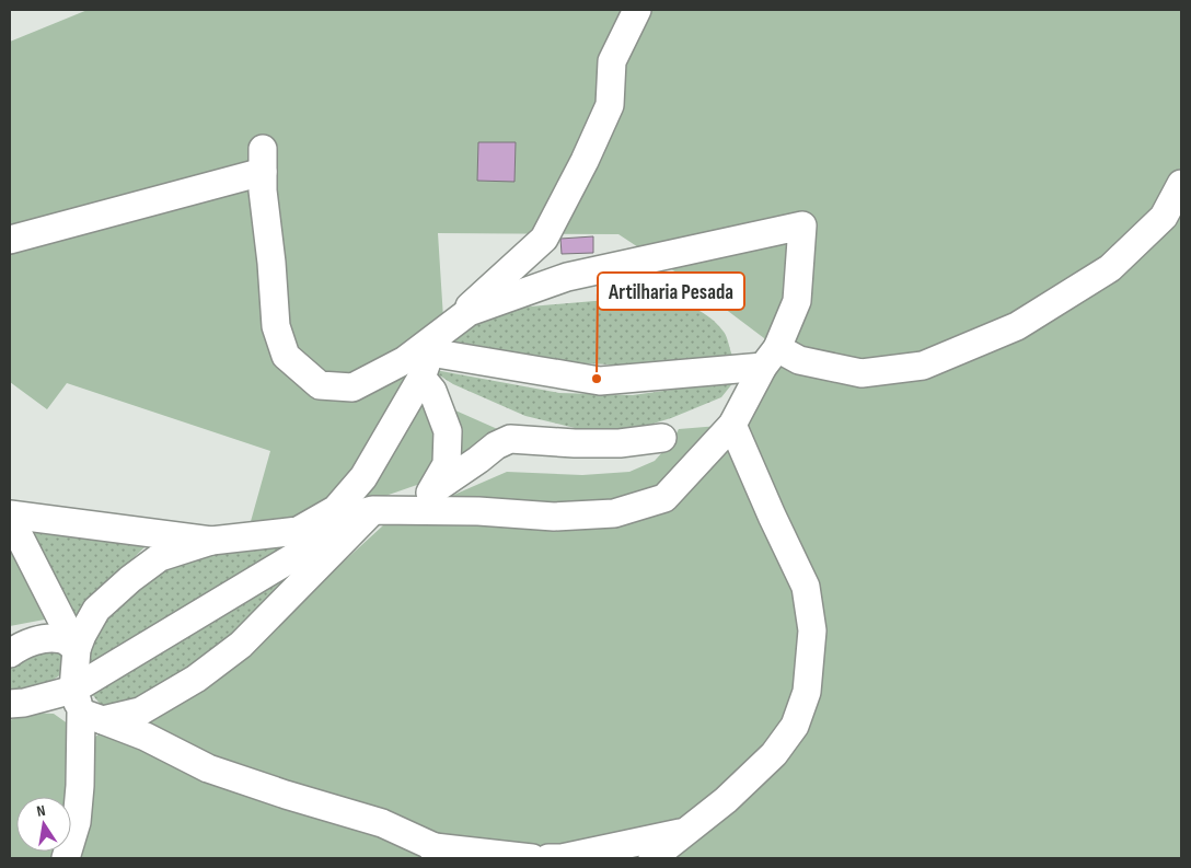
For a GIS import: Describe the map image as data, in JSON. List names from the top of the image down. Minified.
{"places":["Artilharia Pesada"],"north":"top"}
